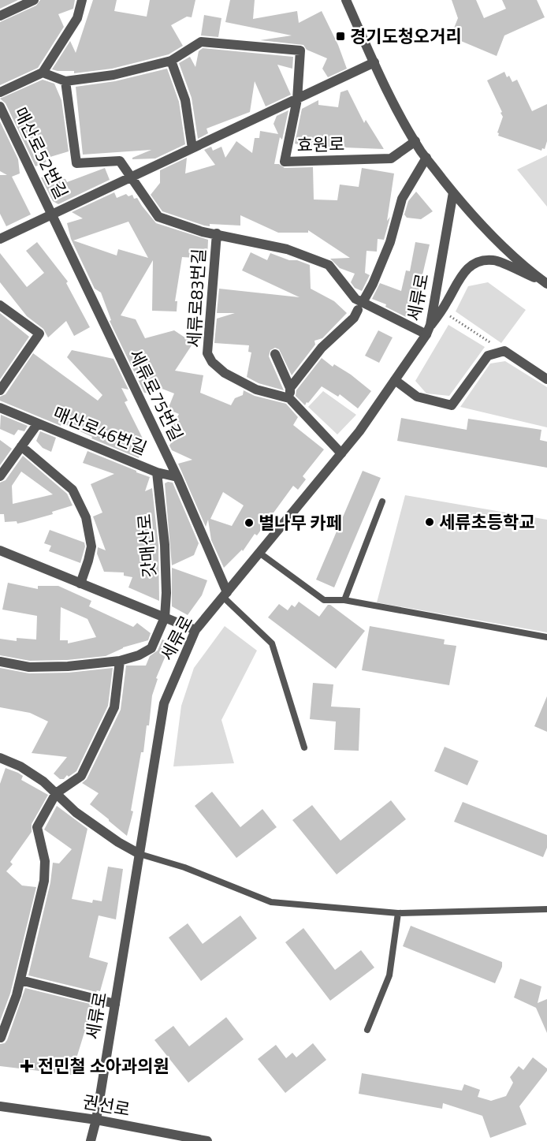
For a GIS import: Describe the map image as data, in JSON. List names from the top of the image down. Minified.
{"streets":{"street":["효원로","매산로52번길","세류로","세류로83번길","세류로75번길","매산로46번길","갓매산로","권선로"]},"crossings":[["매산로52번길","세류로75번길"],["세류로","세류로83번길"],["세류로","세류로75번길"],["세류로","갓매산로"],["세류로","권선로"],["세류로75번길","매산로46번길"],["매산로46번길","갓매산로"]],"places":{"transit":["경기도청오거리"],"other":["세류초등학교","별나무 카페"],"health":["전민철 소아과의원"]}}
